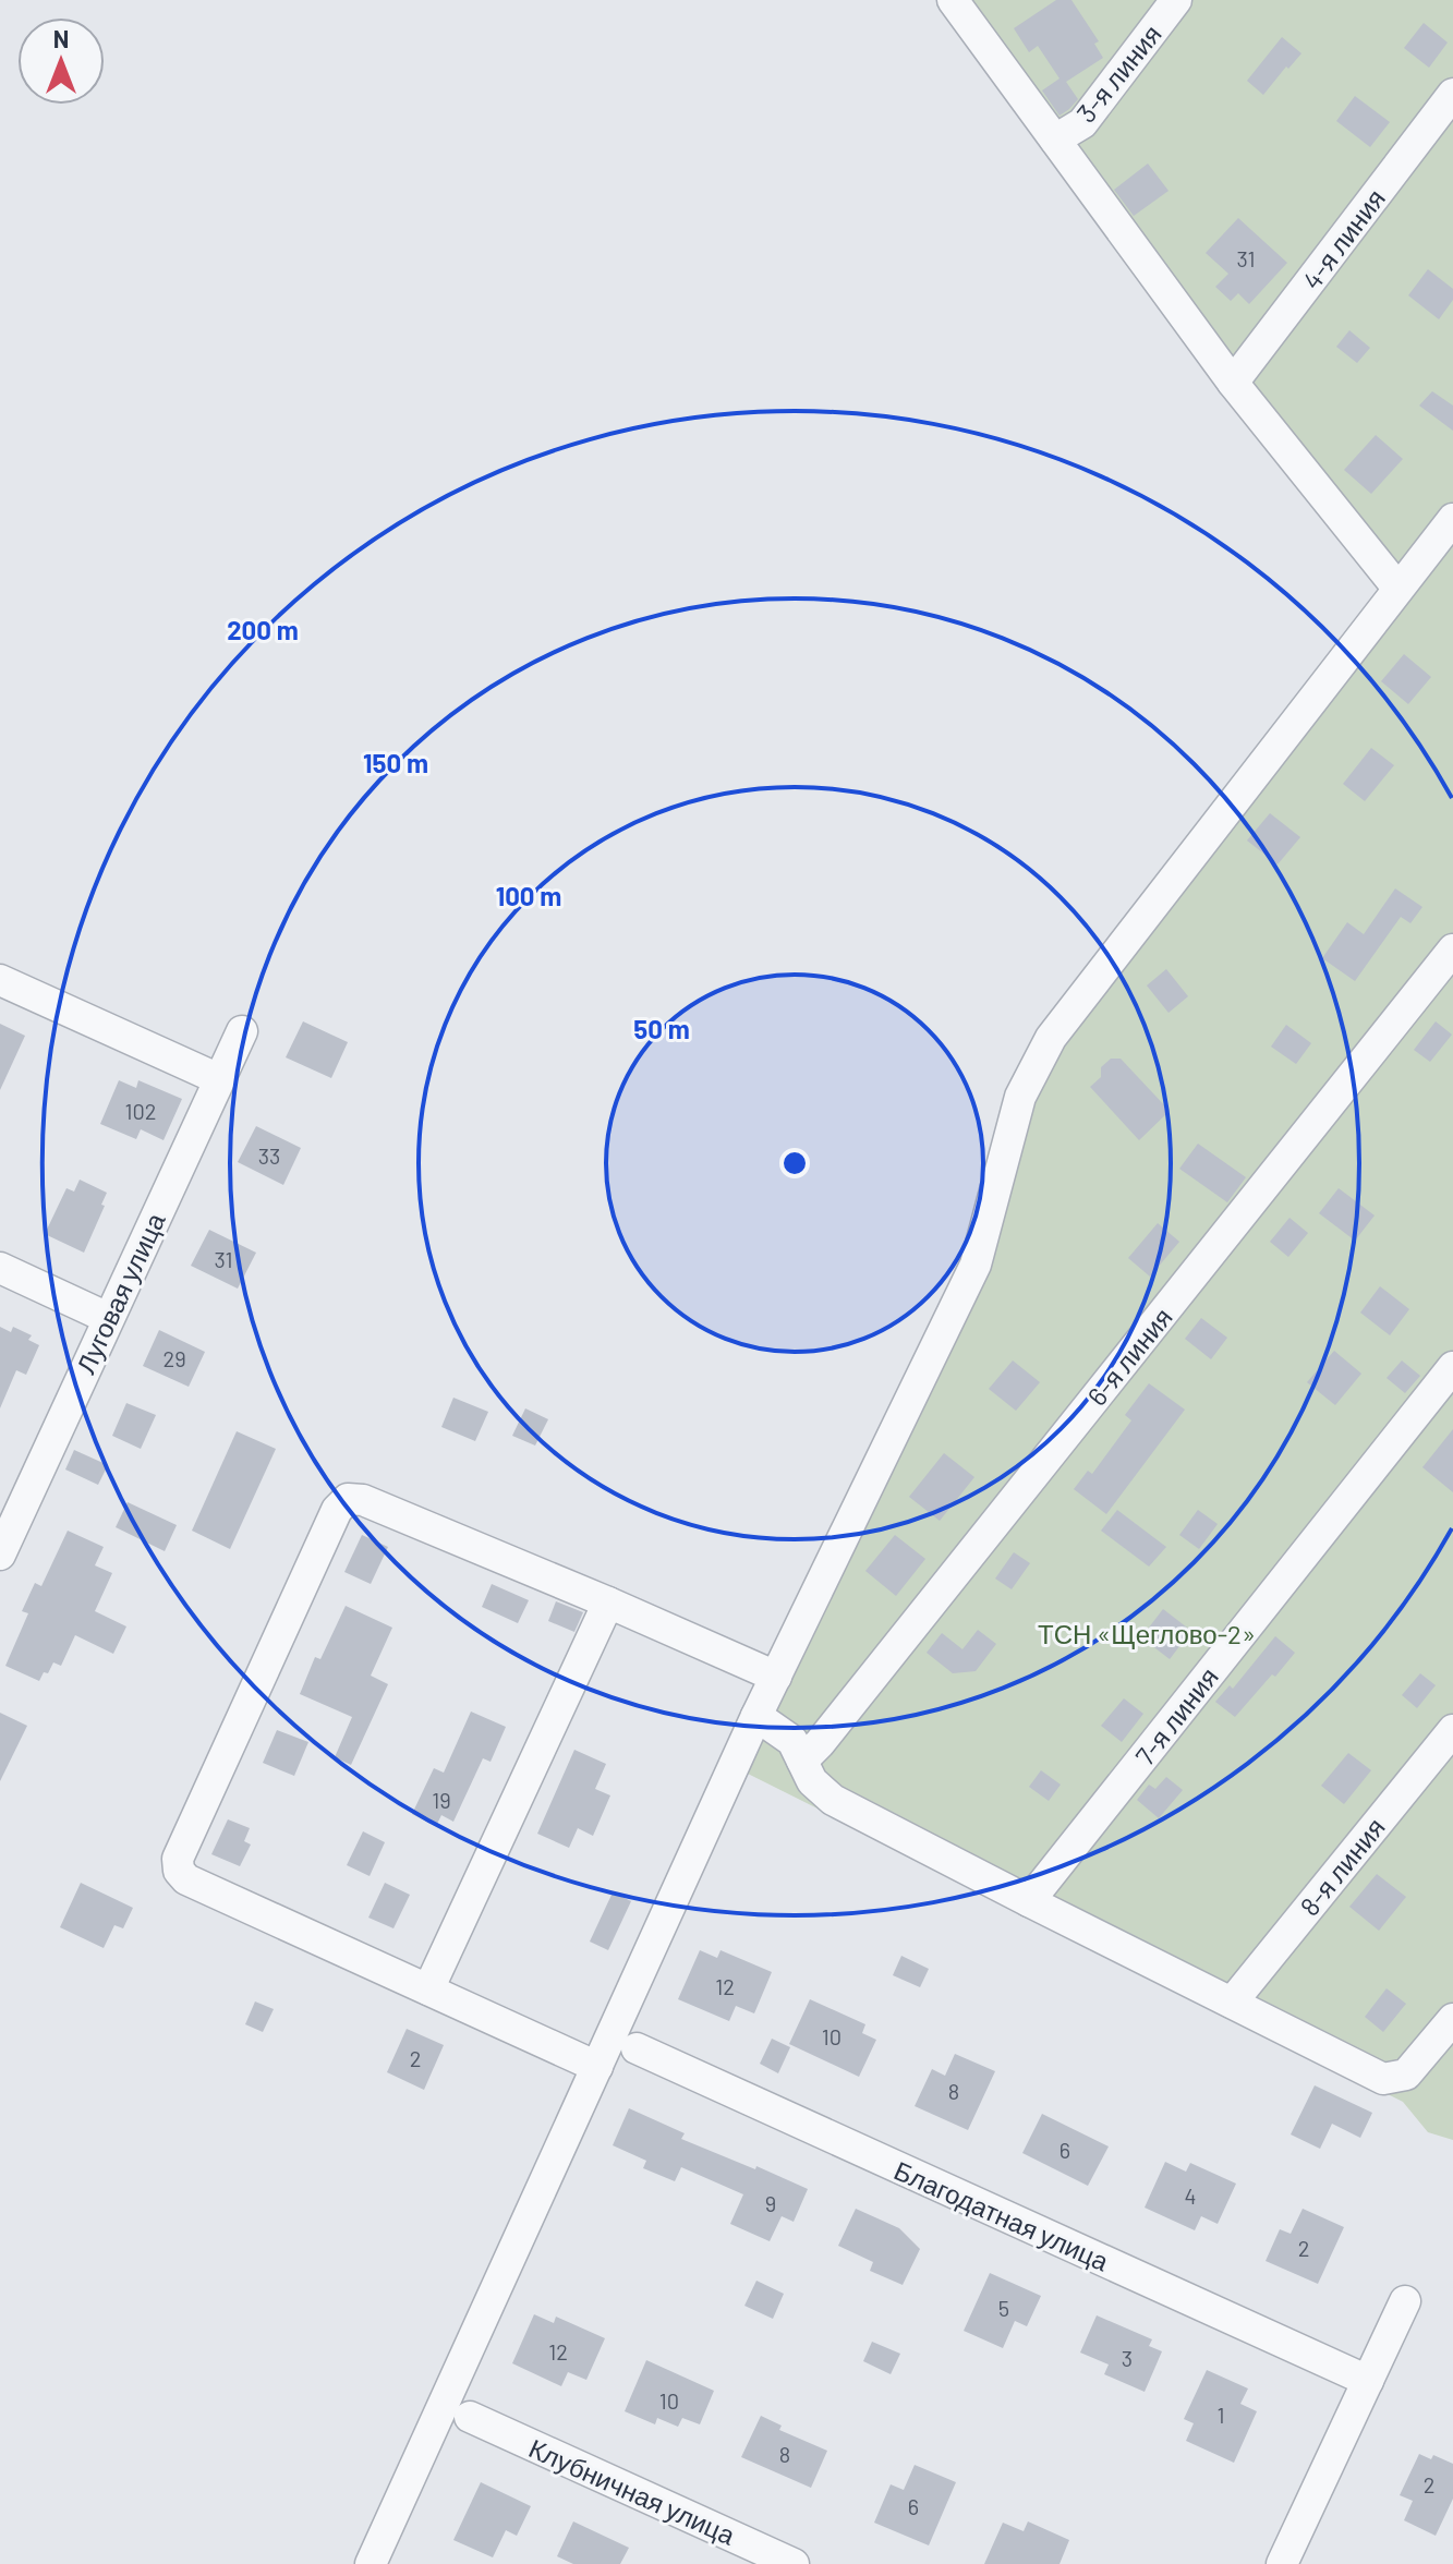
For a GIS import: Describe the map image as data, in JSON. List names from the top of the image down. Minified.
{"streets":{"street":["3-я линия","4-я линия","Луговая улица","6-я линия","7-я линия","8-я линия","Благодатная улица","Клубничная улица"]},"parks":["ТСН «Щеглово-2»"],"house_numbers":["31","102","33","31","29","19","12","10","2","8","6","4","9","2","5","12","3","10","1","8","2","6"],"north":"top","rings":["200 m","150 m","100 m","50 m"]}
